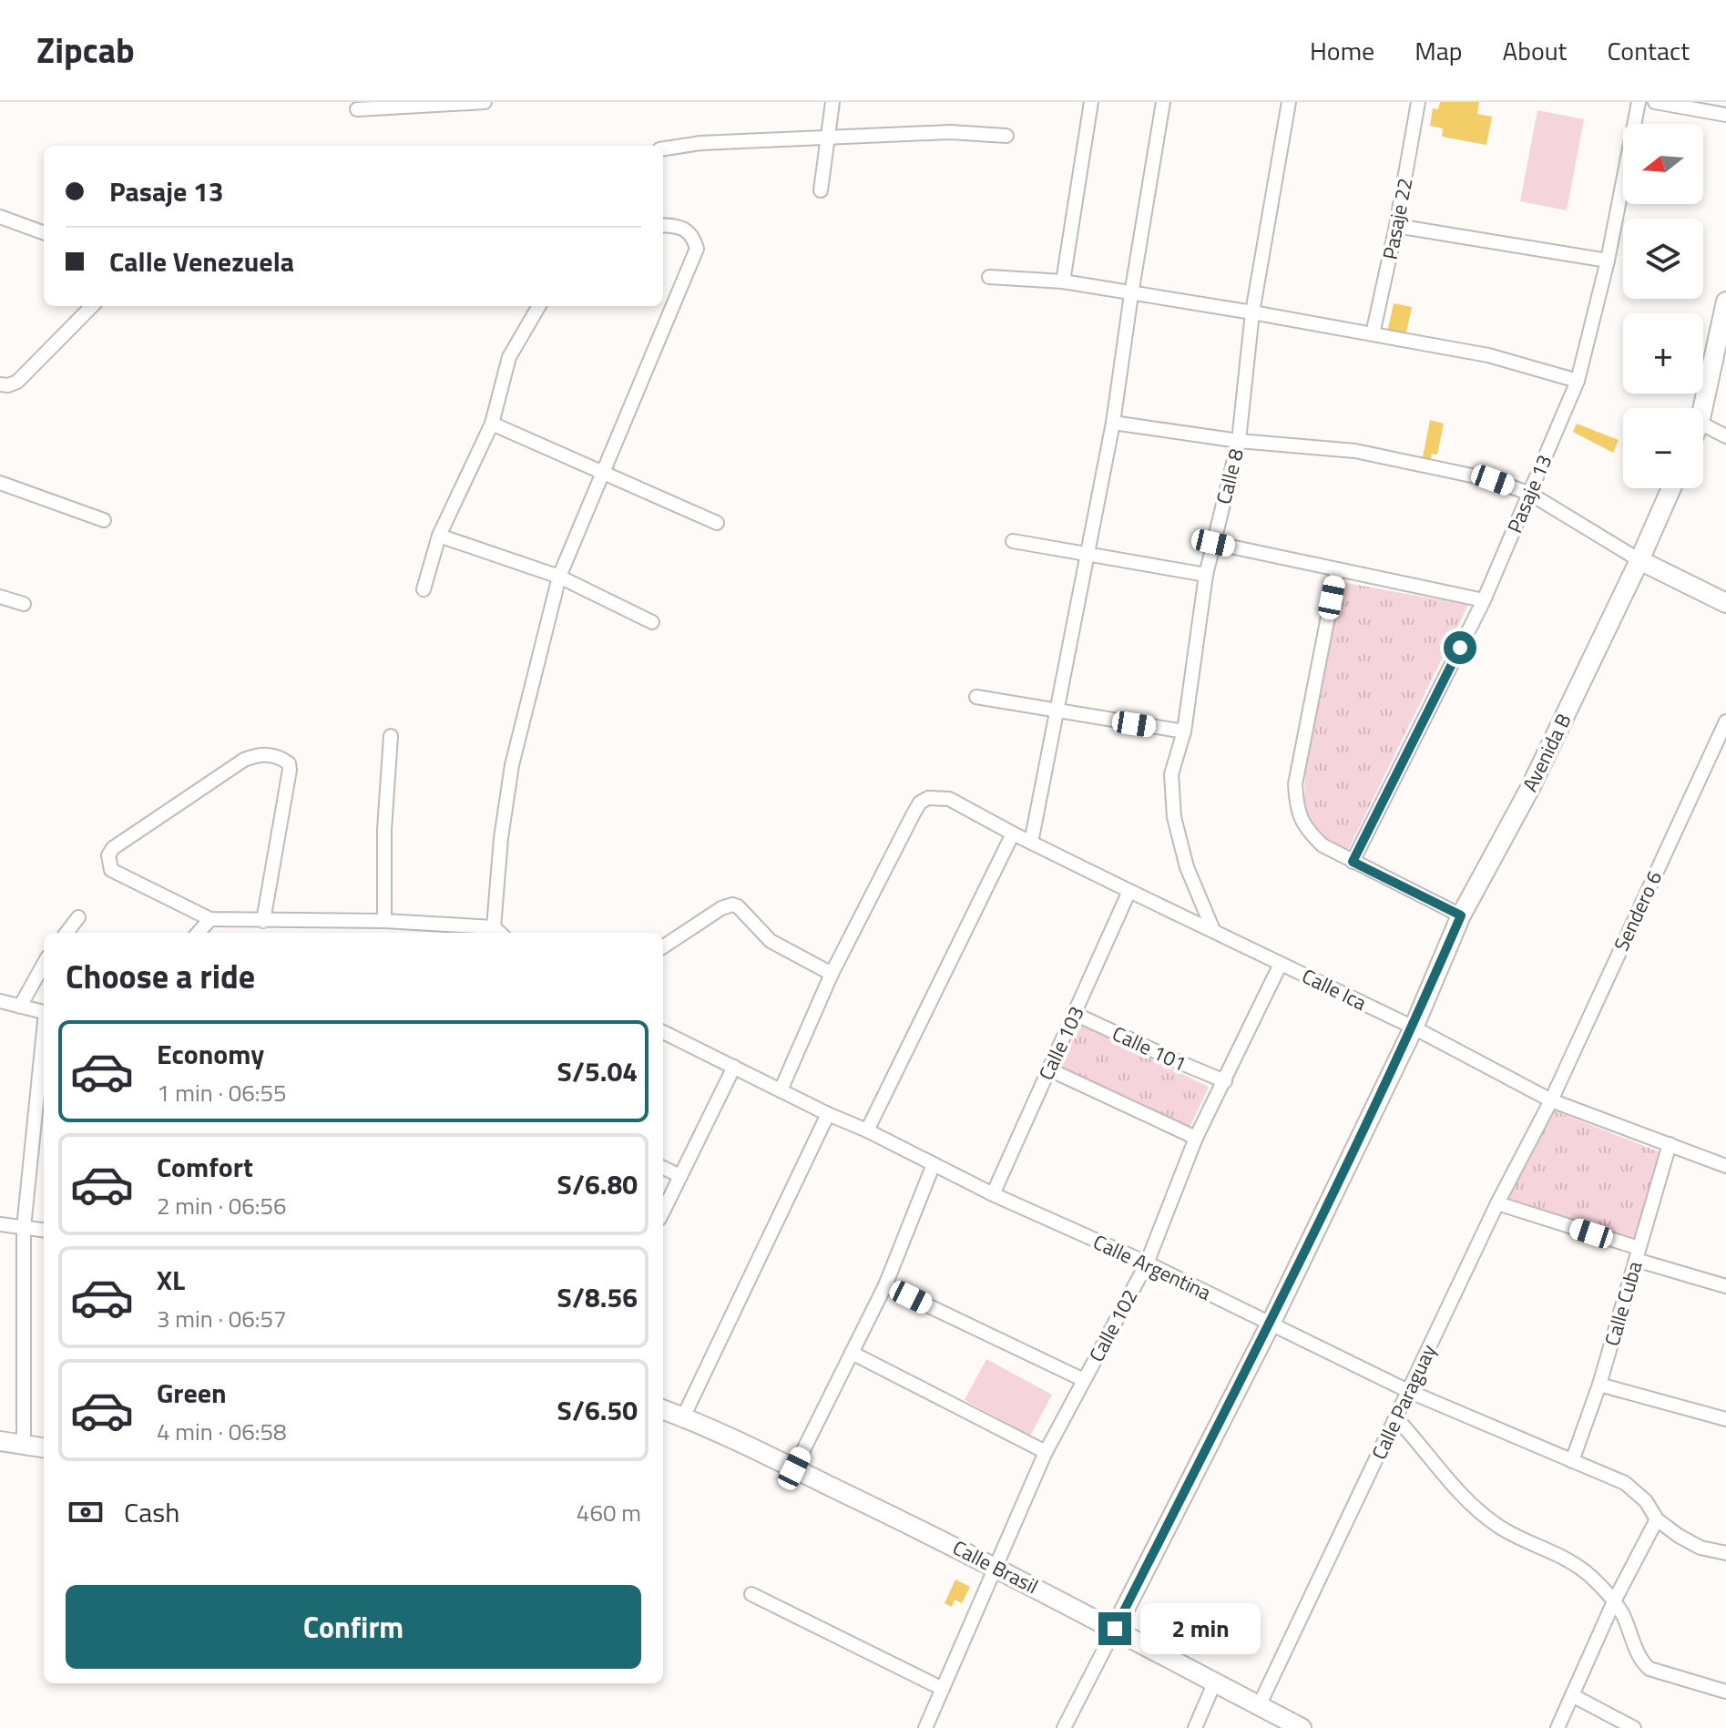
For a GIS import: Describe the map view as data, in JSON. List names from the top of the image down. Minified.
{"streets":{"street":["Pasaje 22","Calle 8","Pasaje 13","Avenida B","Sendero 6","Calle Ica","Calle 103","Calle 101","Calle Argentina","Calle Cuba","Calle 102","Calle Paraguay","Calle Brasil"]},"crossings":[["Calle 8","Calle Ica"],["Avenida B","Calle Ica"],["Avenida B","Calle Argentina"],["Avenida B","Calle Brasil"],["Sendero 6","Calle Ica"],["Sendero 6","Calle Paraguay"],["Calle Ica","Calle 103"],["Calle Ica","Calle Cuba"],["Calle Ica","Calle 102"],["Calle Ica","Calle Paraguay"],["Calle 103","Calle 101"],["Calle 103","Calle Argentina"],["Calle 101","Calle 102"],["Calle Argentina","Calle Cuba"],["Calle Argentina","Calle 102"],["Calle Argentina","Calle Paraguay"],["Calle 102","Calle Brasil"],["Calle Paraguay","Calle Brasil"]],"north":"left","page":{"header":"Zipcab","nav":["Home","Map","About","Contact"],"map_buttons":["+","−"],"banner":["Pasaje 13","Calle Venezuela"],"heading":"Choose a ride","list":[{"name":"Economy","note":"1 min · 06:55","value":"S/5.04"},{"name":"Comfort","note":"2 min · 06:56","value":"S/6.80"},{"name":"XL","note":"3 min · 06:57","value":"S/8.56"},{"name":"Green","note":"4 min · 06:58","value":"S/6.50"}],"pay":["Cash","460 m"],"buttons":"Confirm","bubble":"2 min"}}
